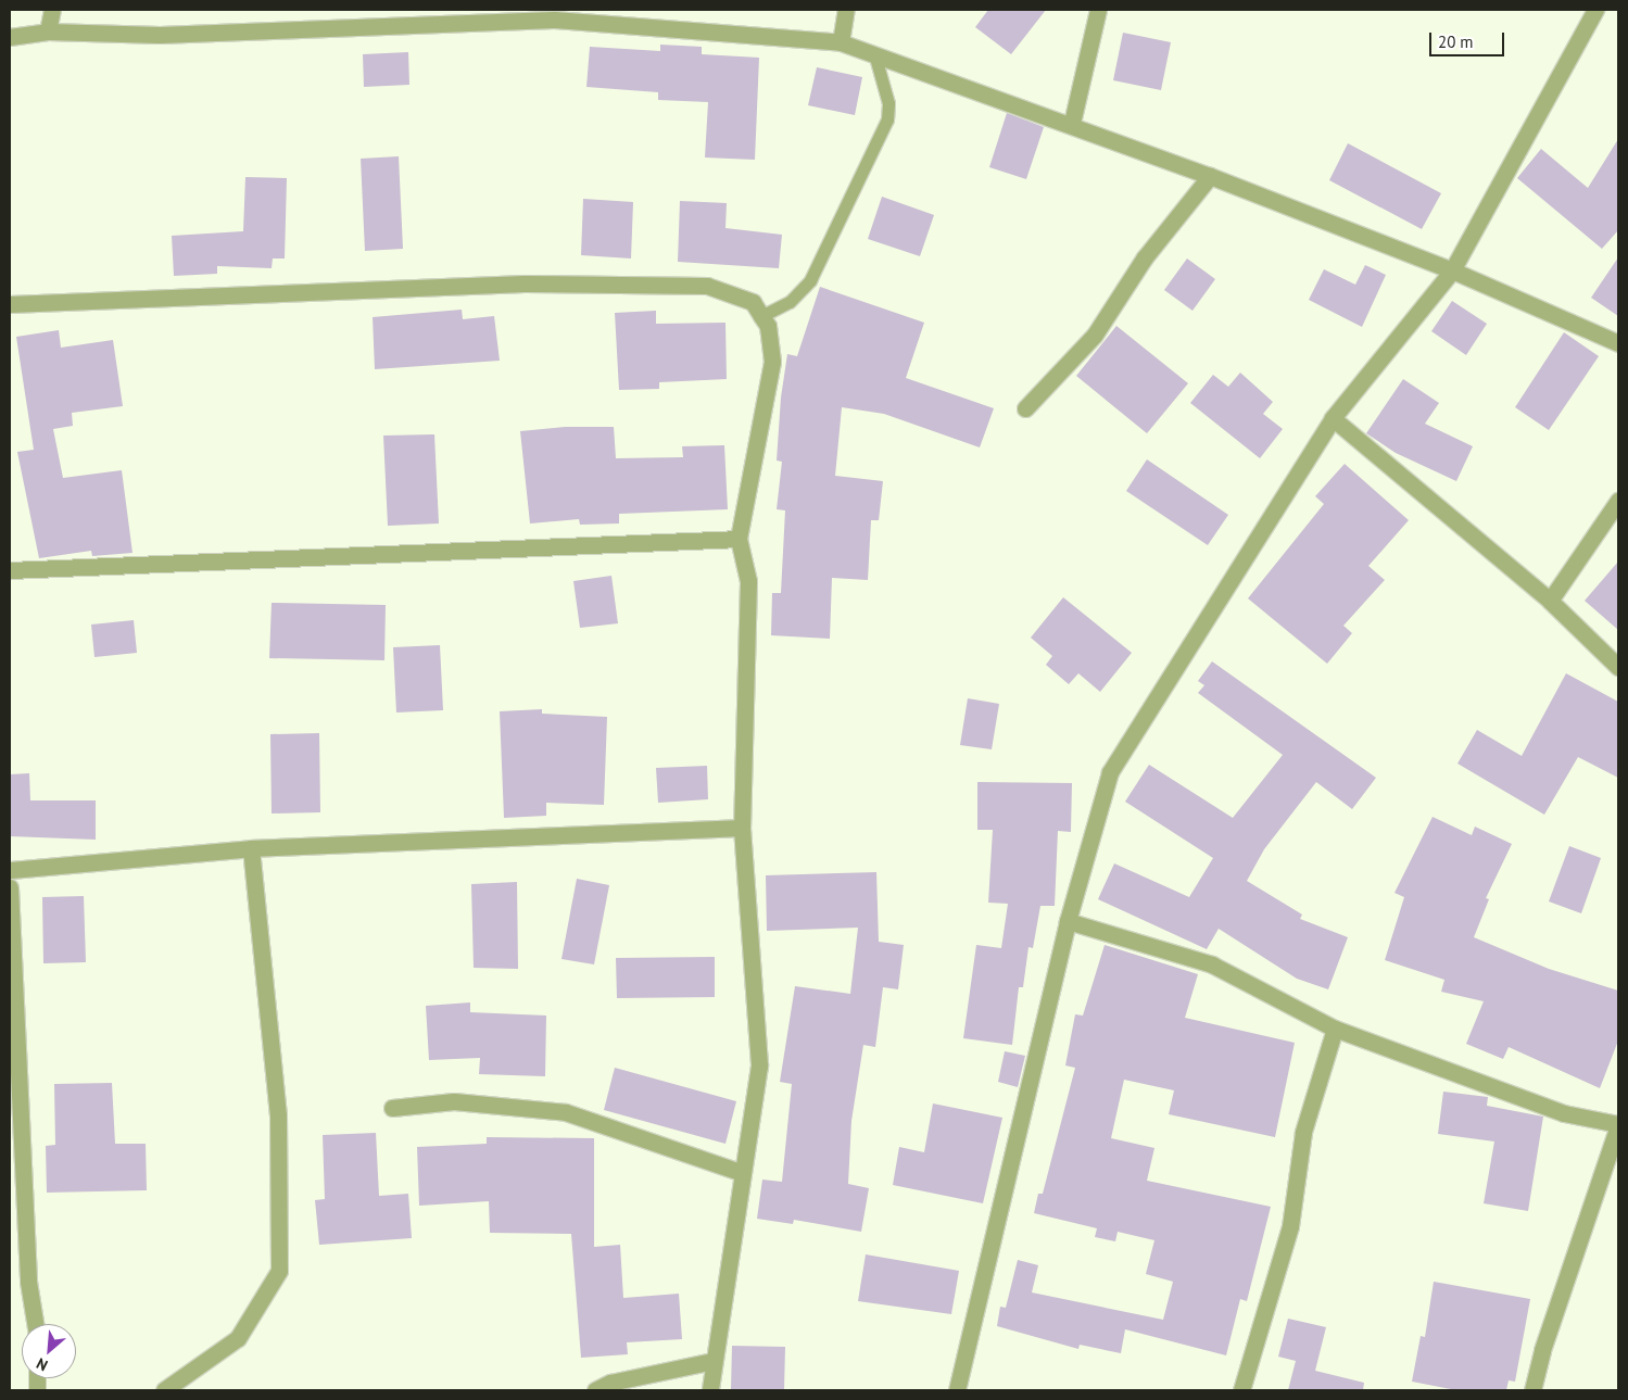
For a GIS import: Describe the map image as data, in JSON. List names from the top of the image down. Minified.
{"scale_bar":"20 m","north":"bottom left"}
